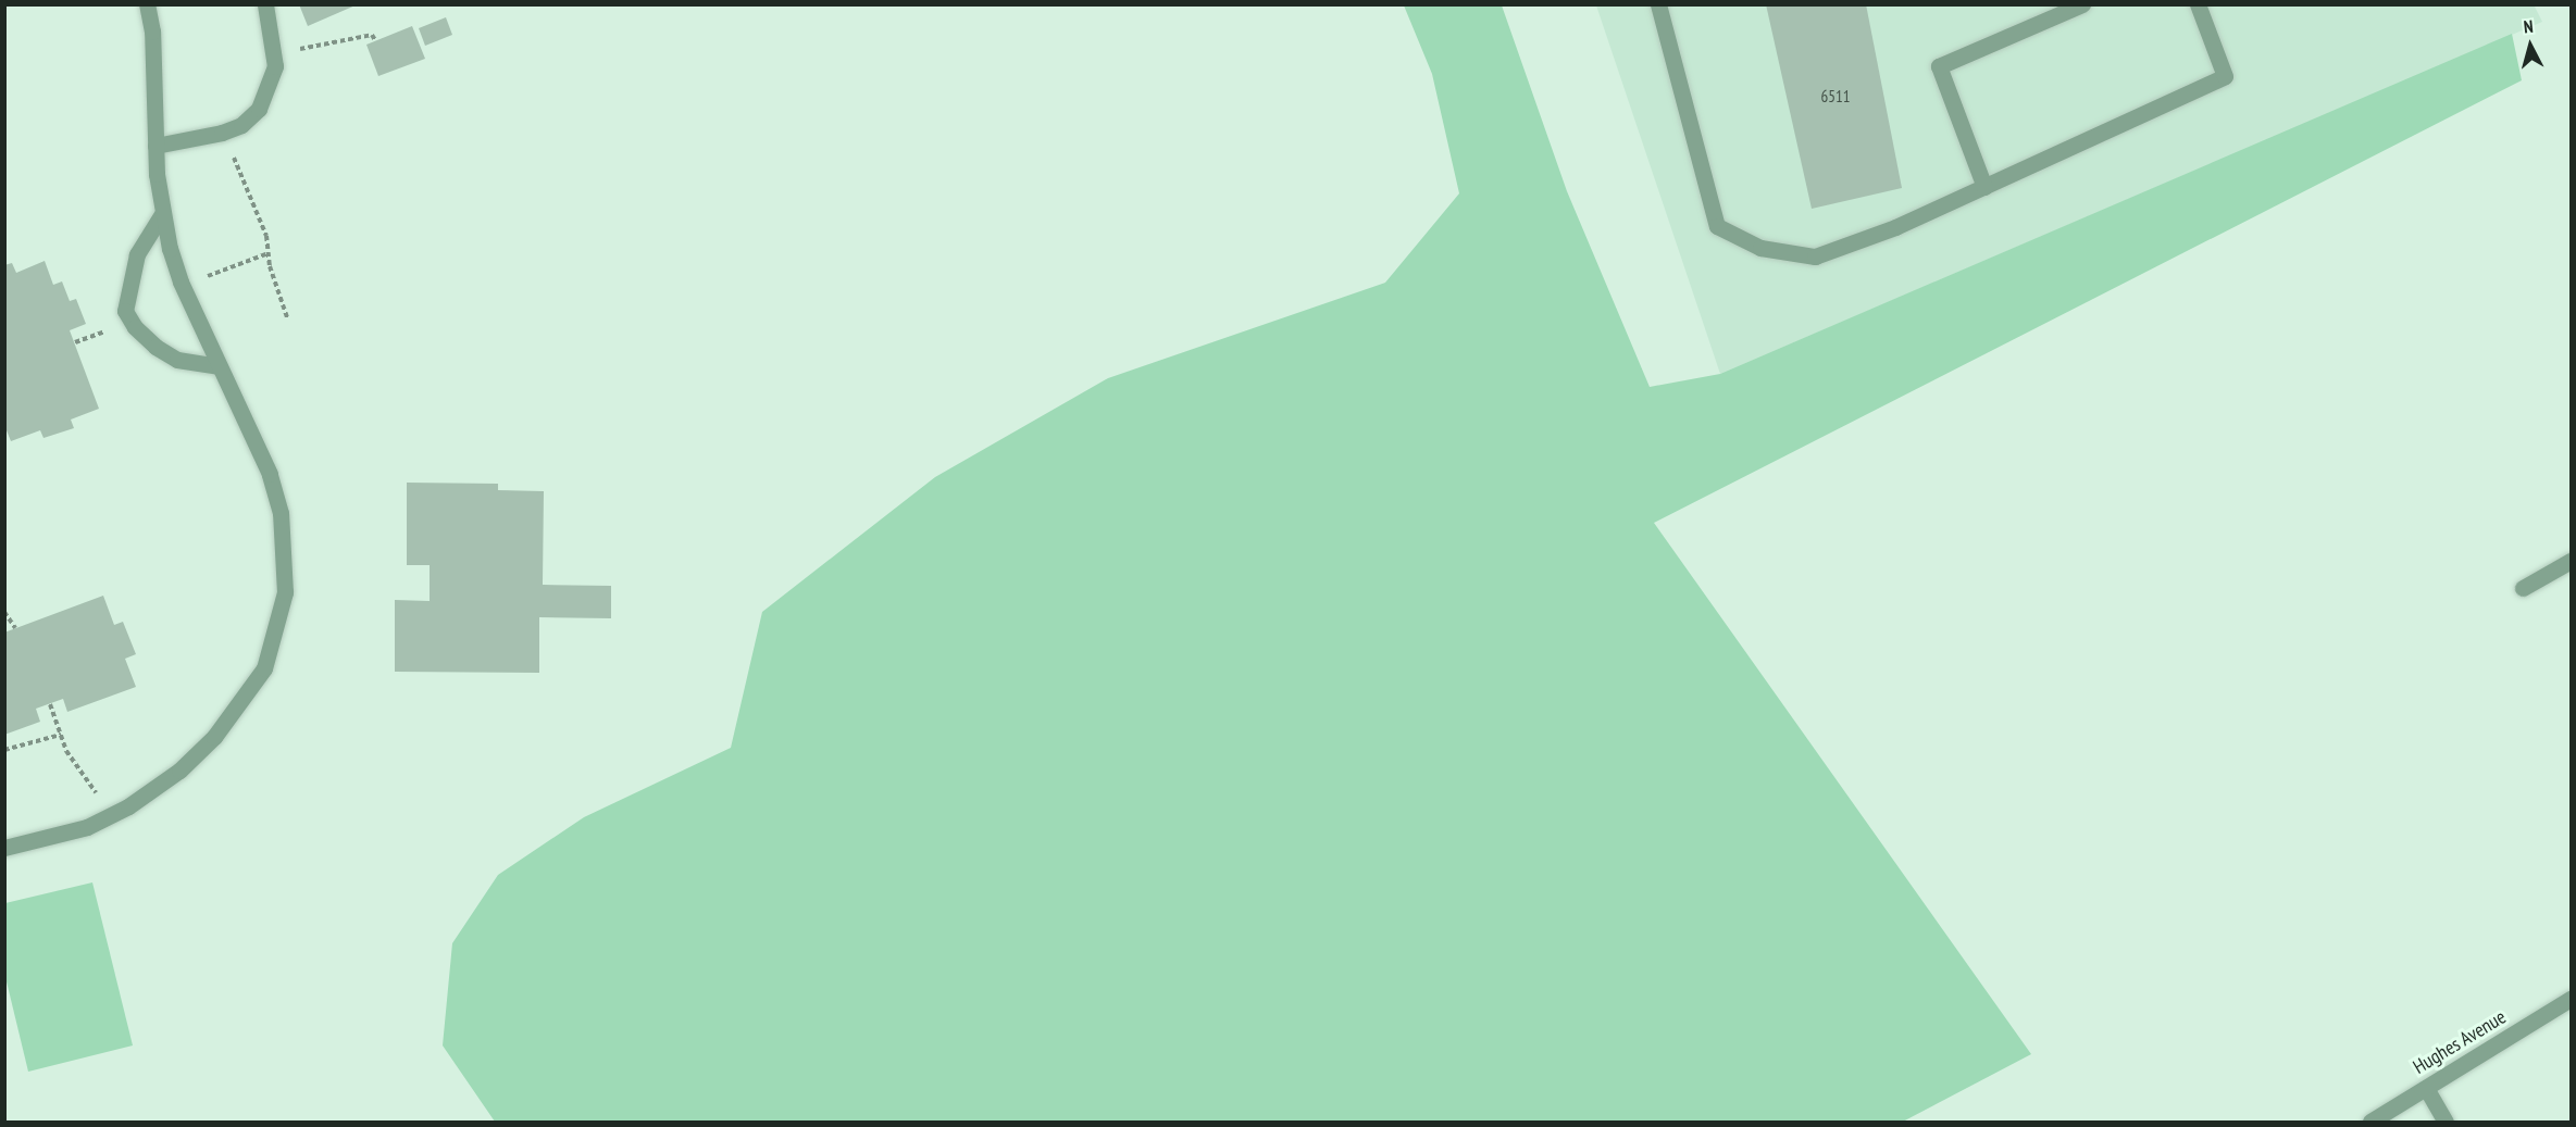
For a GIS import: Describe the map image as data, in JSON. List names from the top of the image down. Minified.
{"streets":{"street":["Hughes Avenue"]},"house_numbers":["6511"],"north":"top"}
